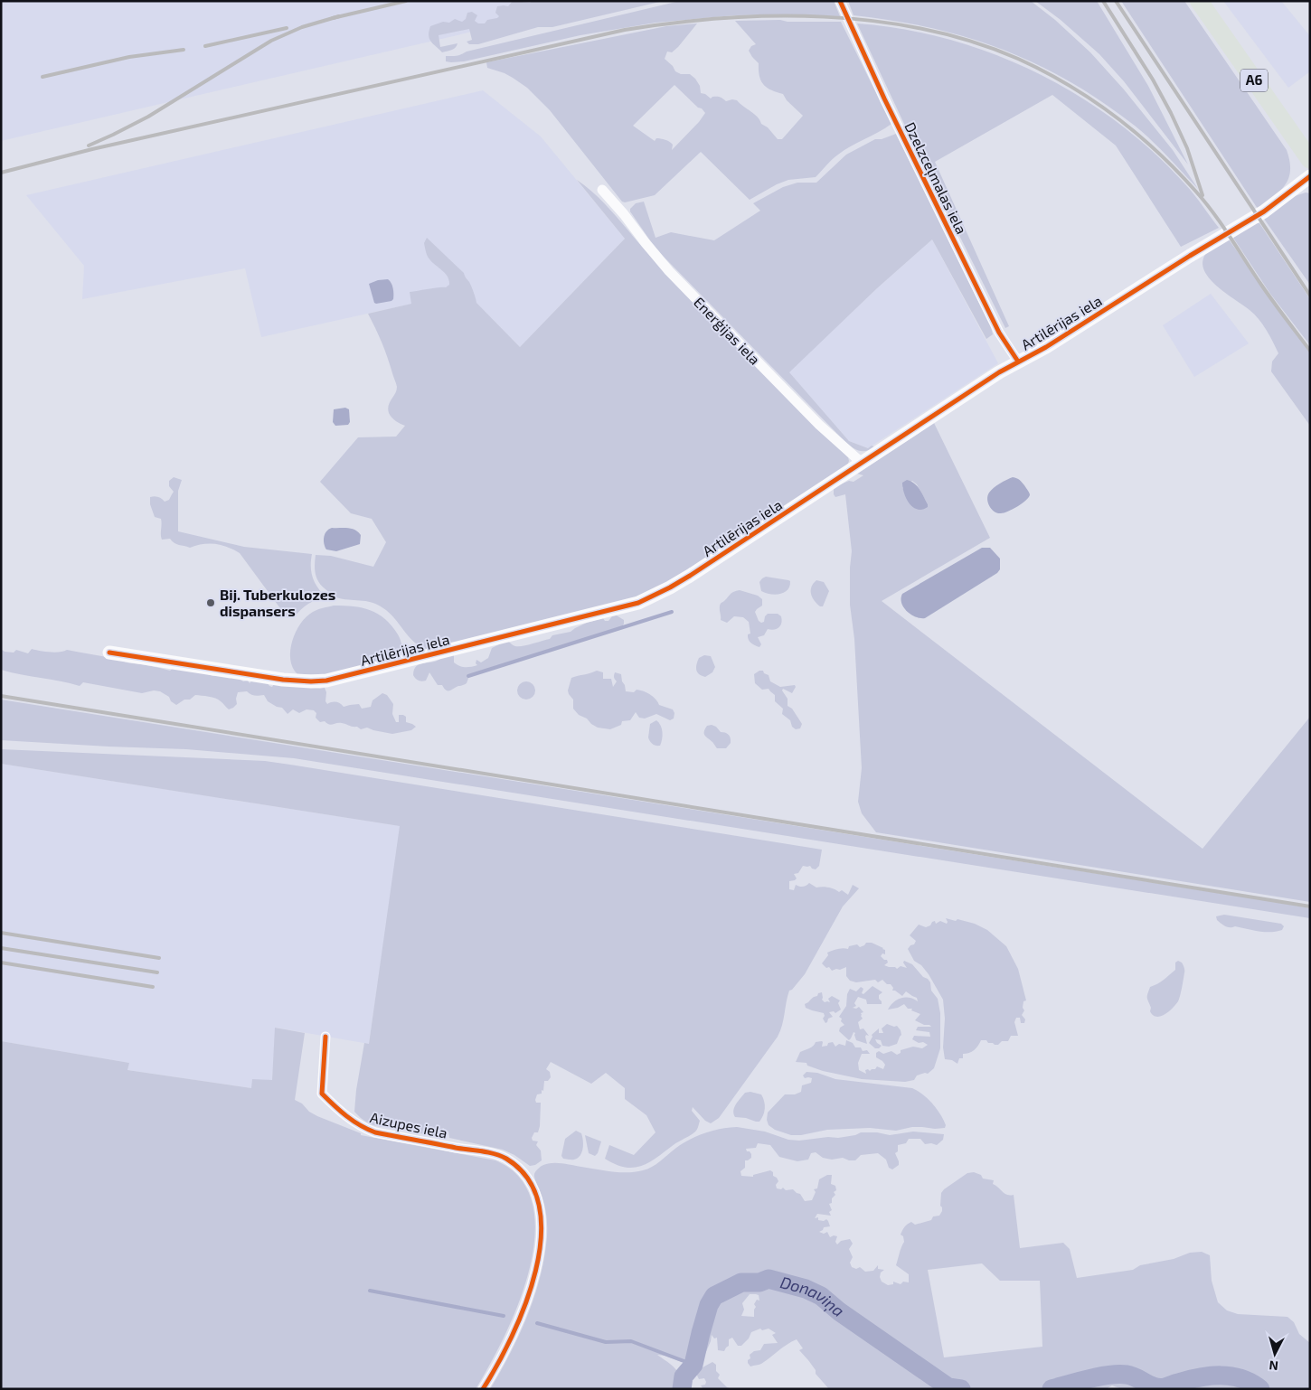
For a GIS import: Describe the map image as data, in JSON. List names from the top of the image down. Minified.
{"streets":{"highway":["A6"],"street":["Dzelzceļmalas iela","Artilērijas iela","Enerģijas iela","Aizupes iela"]},"crossings":[["Dzelzceļmalas iela","Artilērijas iela"],["Artilērijas iela","Enerģijas iela"]],"water":["Donaviņa"],"places":["Bij. Tuberkulozes dispansers"],"north":"bottom"}
